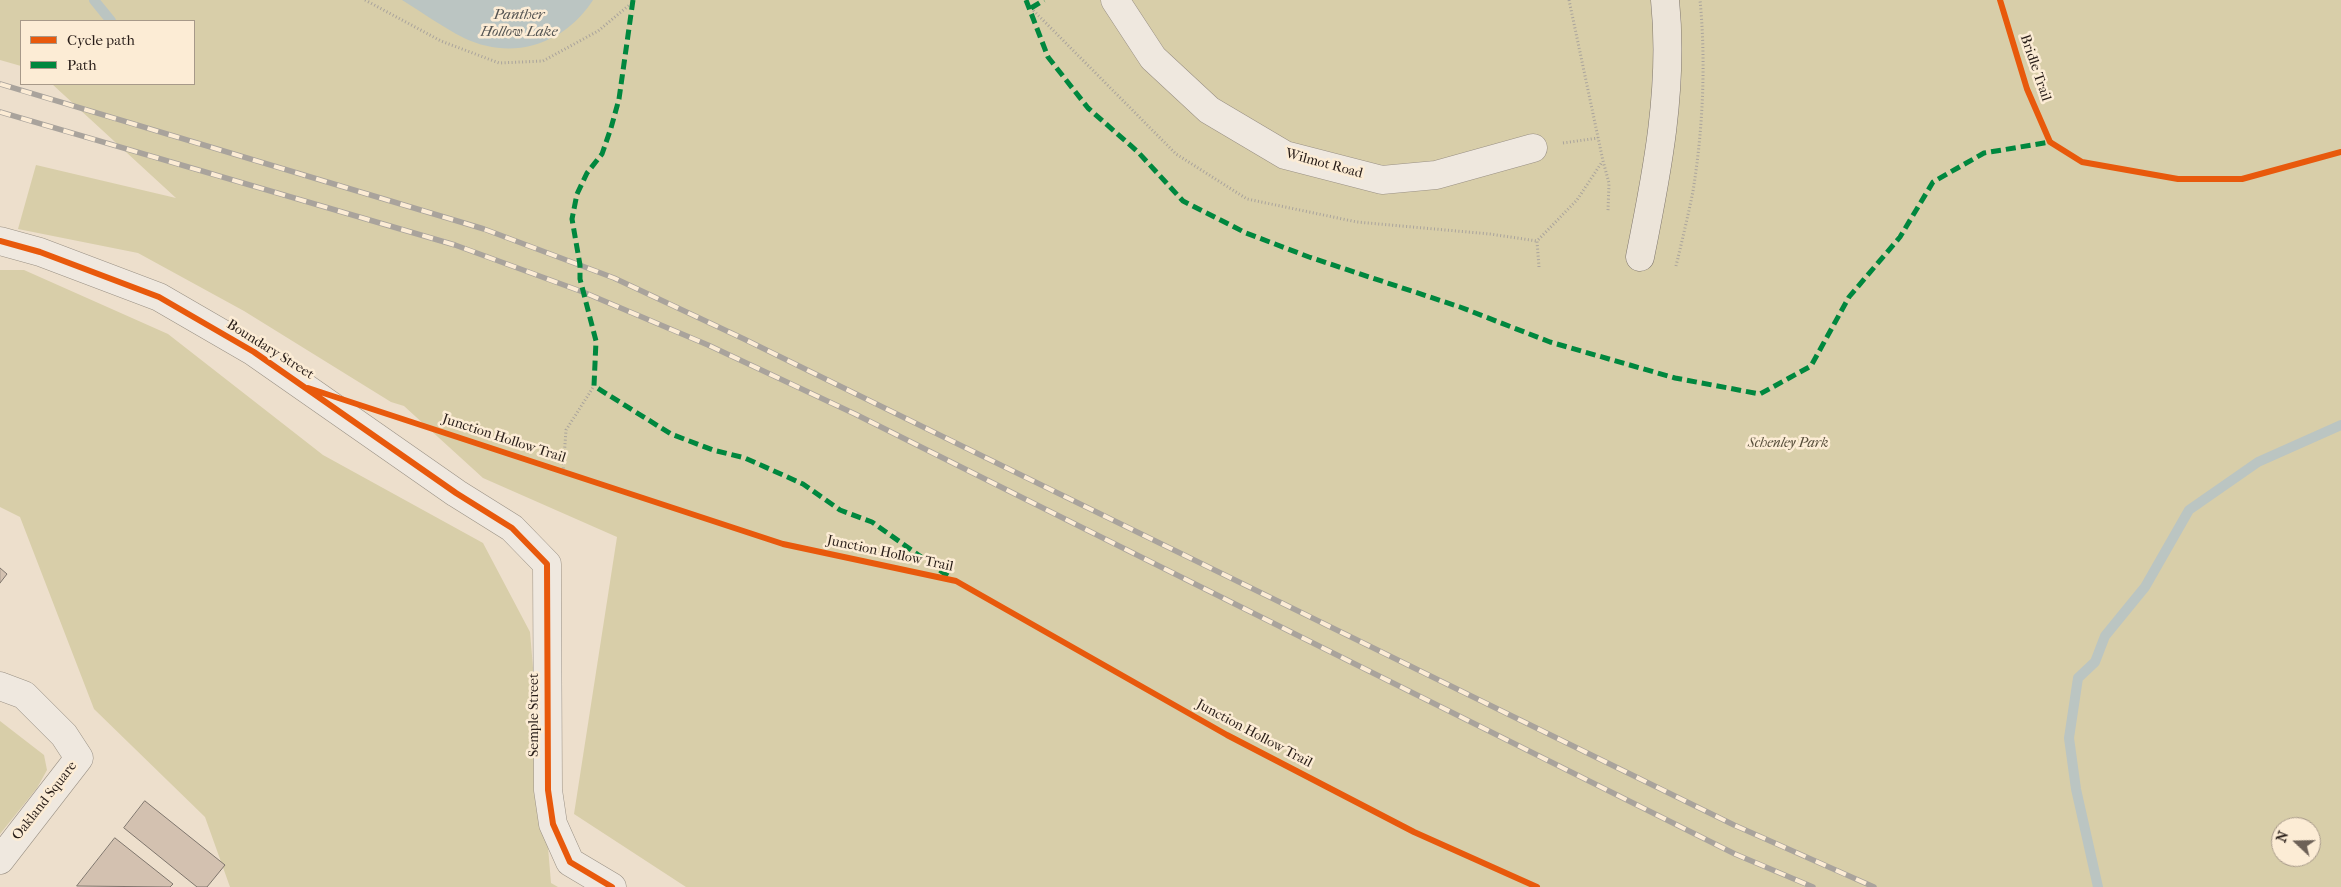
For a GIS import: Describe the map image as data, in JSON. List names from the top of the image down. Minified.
{"streets":{"street":["Wilmot Road","Boundary Street","Semple Street","Oakland Square"],"cycle path":["Bridle Trail","Junction Hollow Trail"]},"crossings":[["Boundary Street","Semple Street"]],"water":["Panther Hollow Lake"],"parks":["Schenley Park"],"legend":["Cycle path","Path"],"north":"left"}
